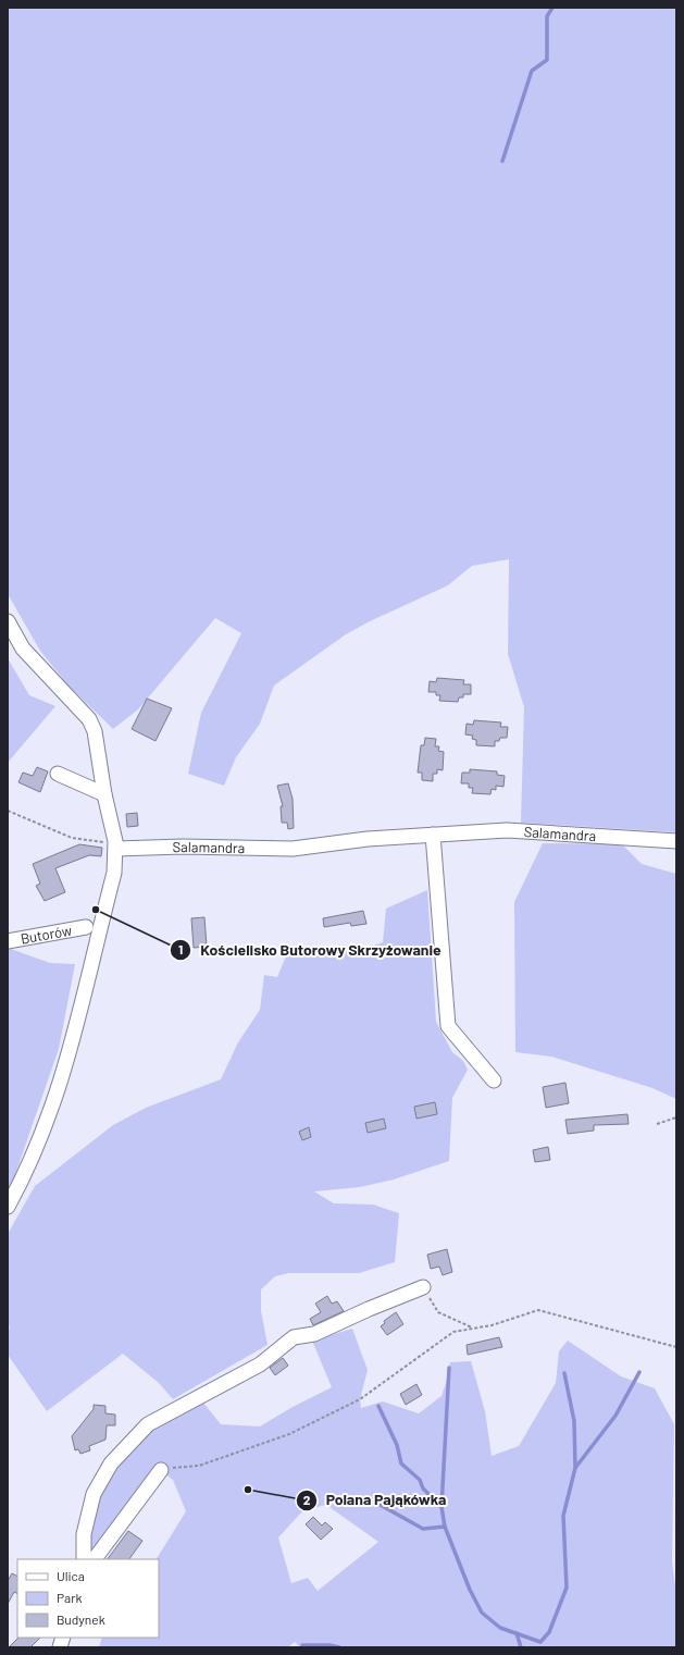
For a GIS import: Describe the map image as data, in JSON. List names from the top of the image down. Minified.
{"streets":{"street":["Salamandra","Butorów"]},"places":["Kościelisko Butorowy Skrzyżowanie","Polana Pająkówka"],"legend":["Ulica","Park","Budynek"]}
